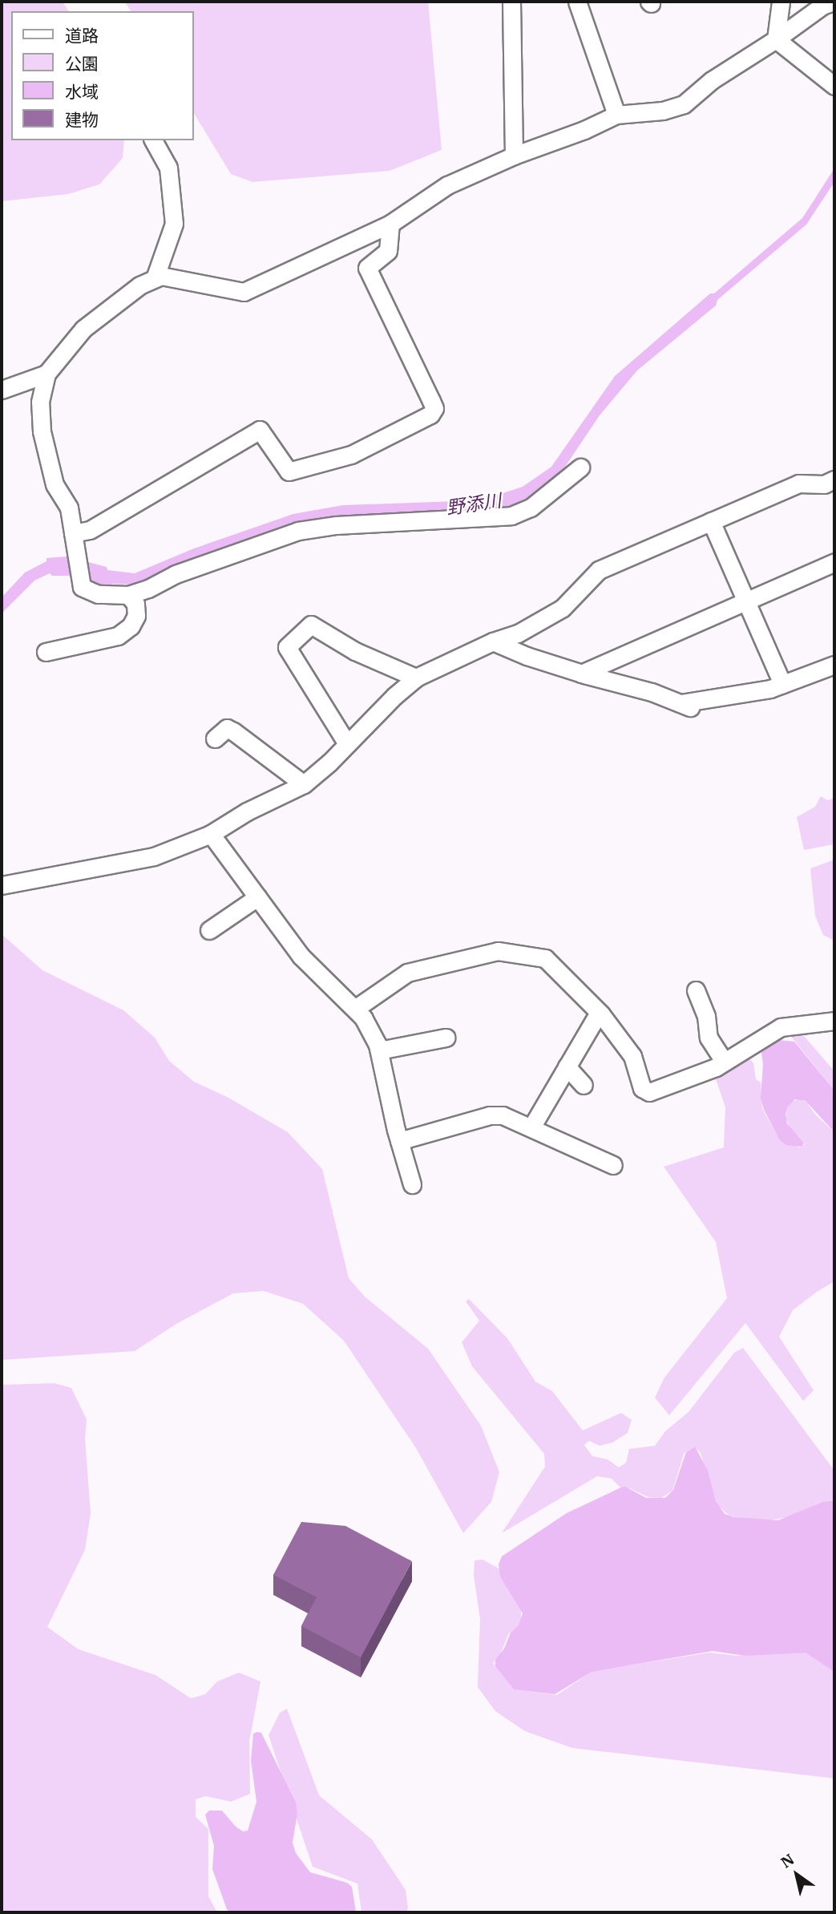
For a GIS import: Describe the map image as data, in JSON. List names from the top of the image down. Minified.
{"water":["野添川"],"legend":["道路","公園","水域","建物"],"north":"top left"}
